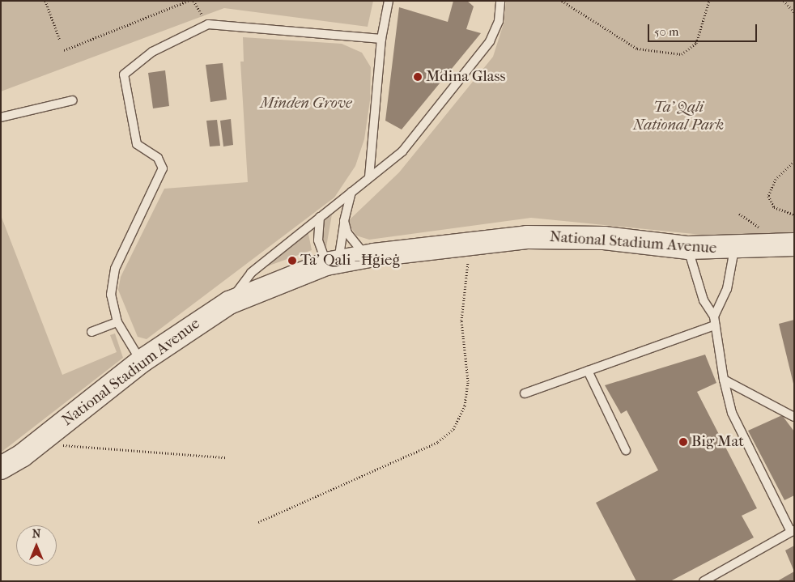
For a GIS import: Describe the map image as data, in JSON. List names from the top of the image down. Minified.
{"streets":{"main road":["National Stadium Avenue"]},"parks":["Minden Grove","Ta' Qali National Park"],"places":["Mdina Glass","Ta' Qali - Ħġieġ","Big Mat"],"scale_bar":"50 m","north":"top"}
